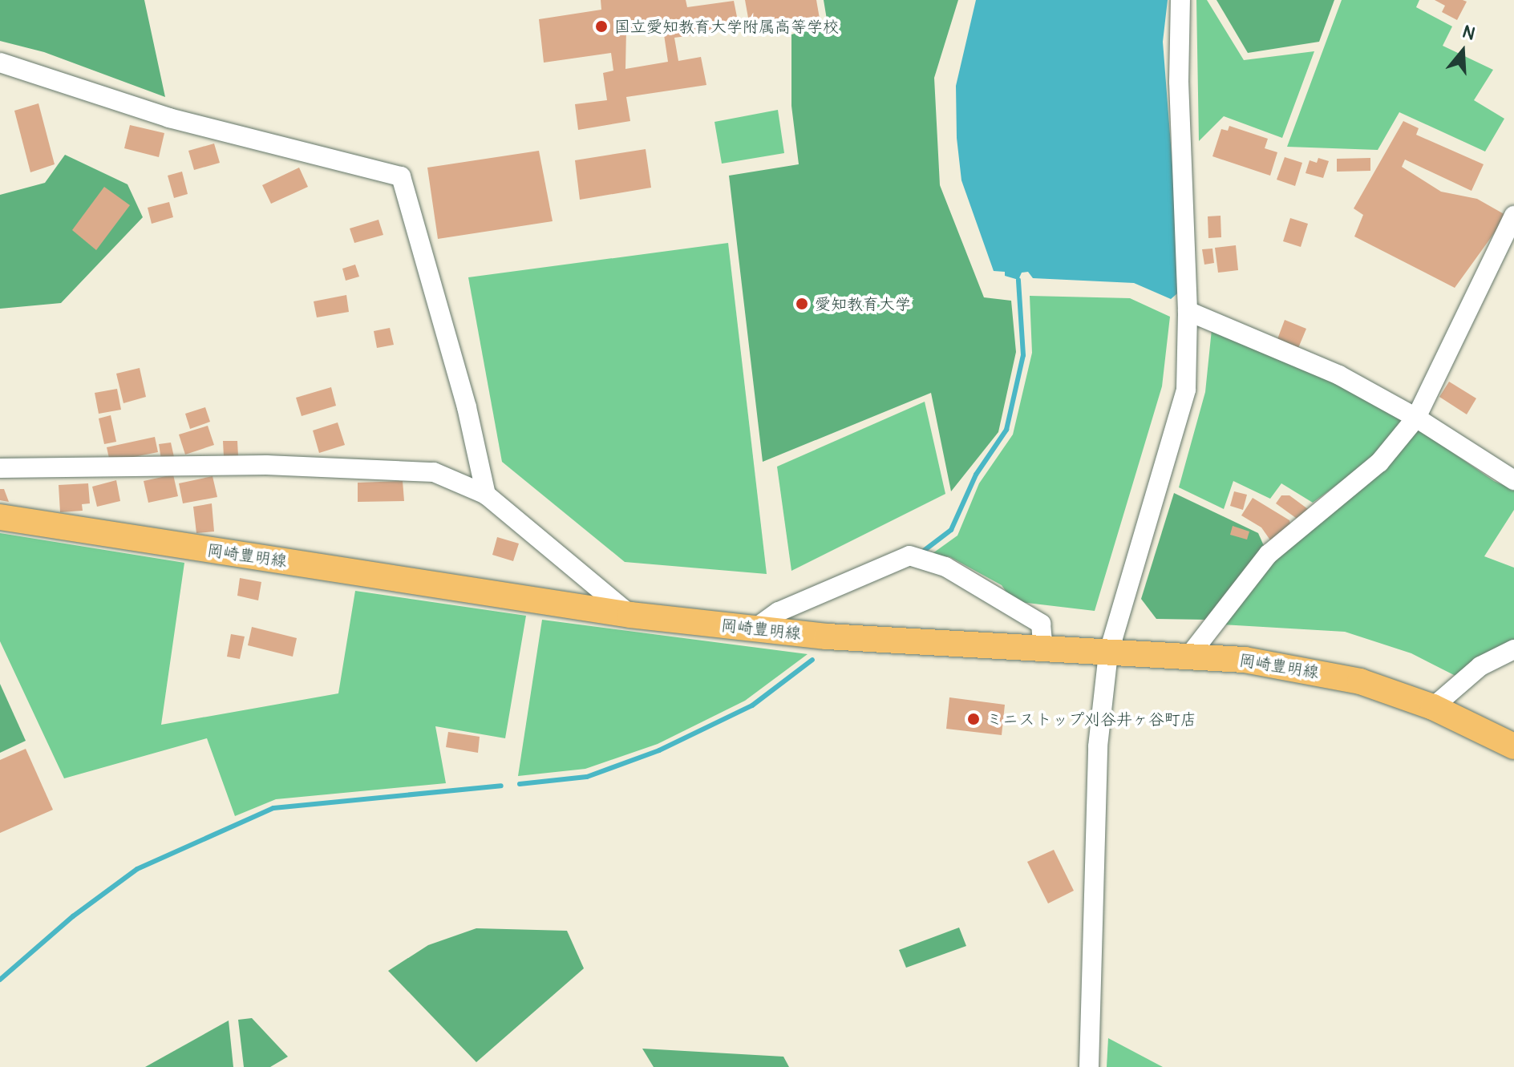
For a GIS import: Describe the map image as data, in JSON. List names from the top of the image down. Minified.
{"streets":{"main road":["岡崎豊明線"]},"places":["国立愛知教育大学附属高等学校","愛知教育大学","ミニストップ刈谷井ヶ谷町店"],"north":"top"}
